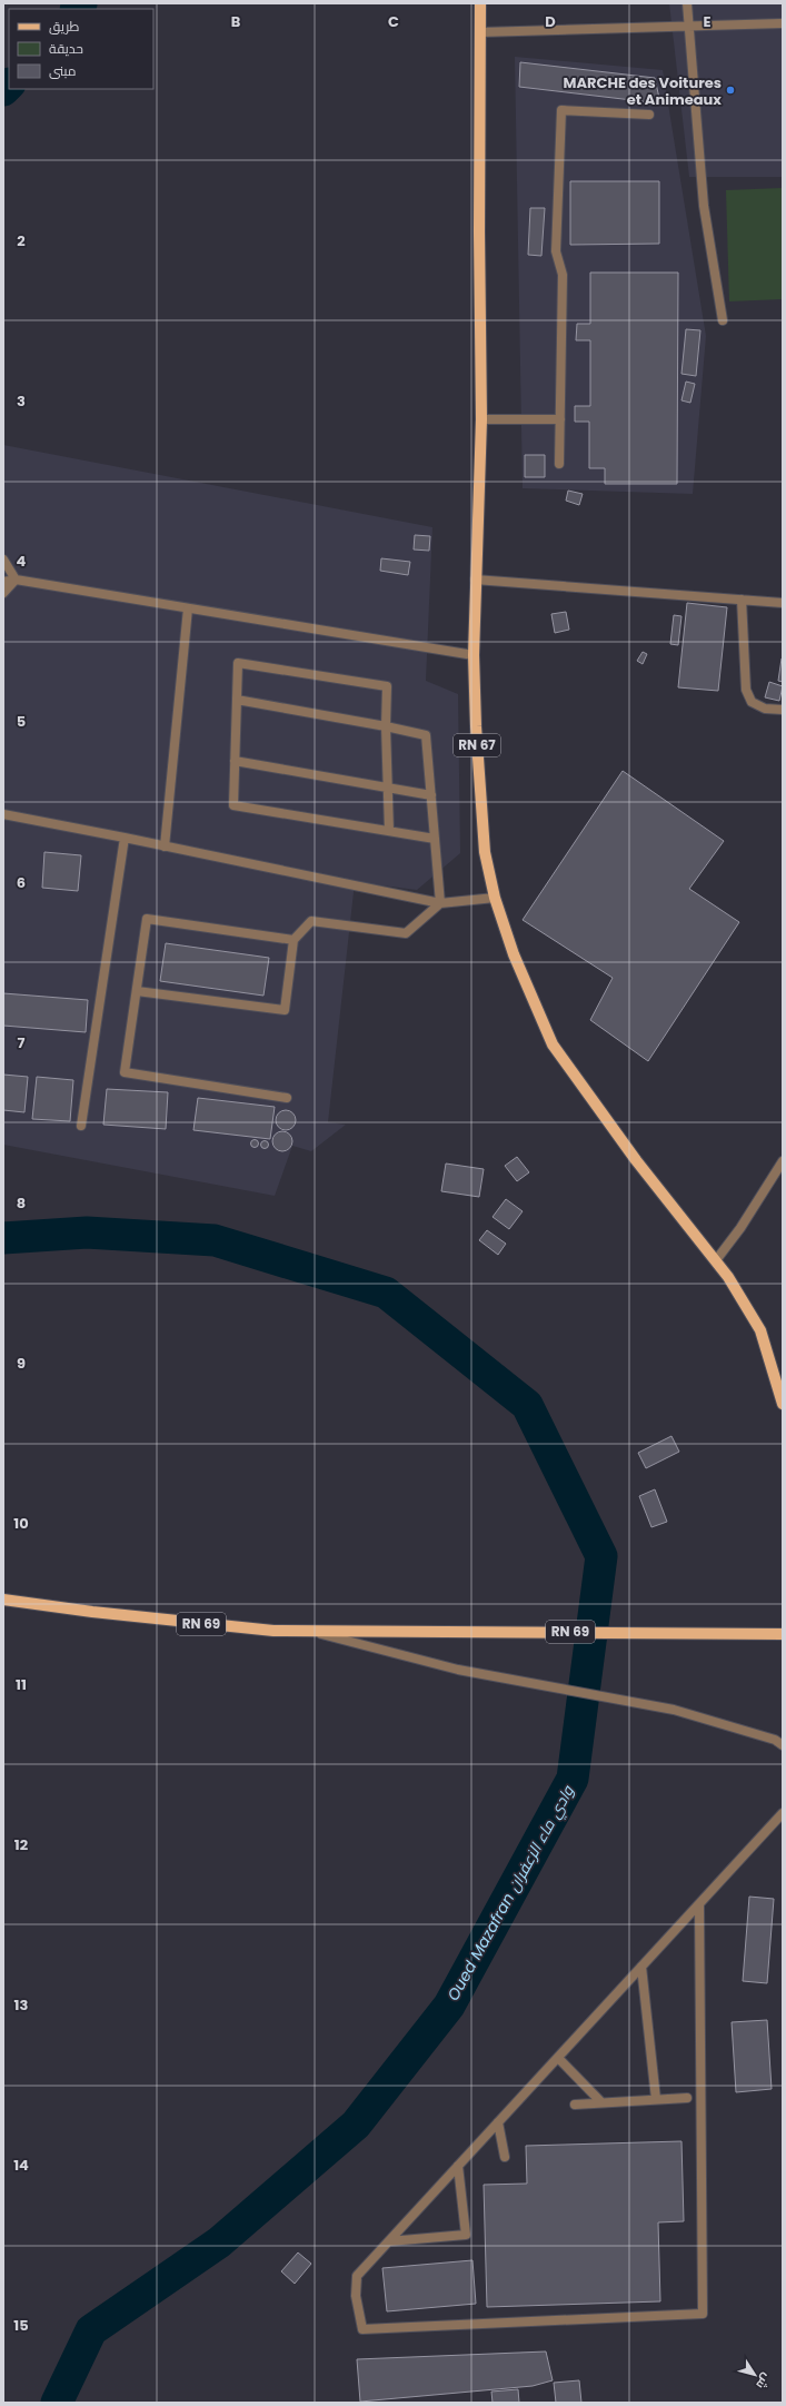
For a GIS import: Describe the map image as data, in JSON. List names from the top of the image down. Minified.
{"streets":{"main road":["RN 67","RN 69"]},"water":["Oued Mazafran وادي ماء الزعفران"],"places":["MARCHE des Voitures et Animeaux"],"legend":["طريق","حديقة","مبنى"],"north":"bottom right","grid":{"columns":["B","C","D","E"],"rows":["2","3","4","5","6","7","8","9","10","11","12","13","14","15"]}}
